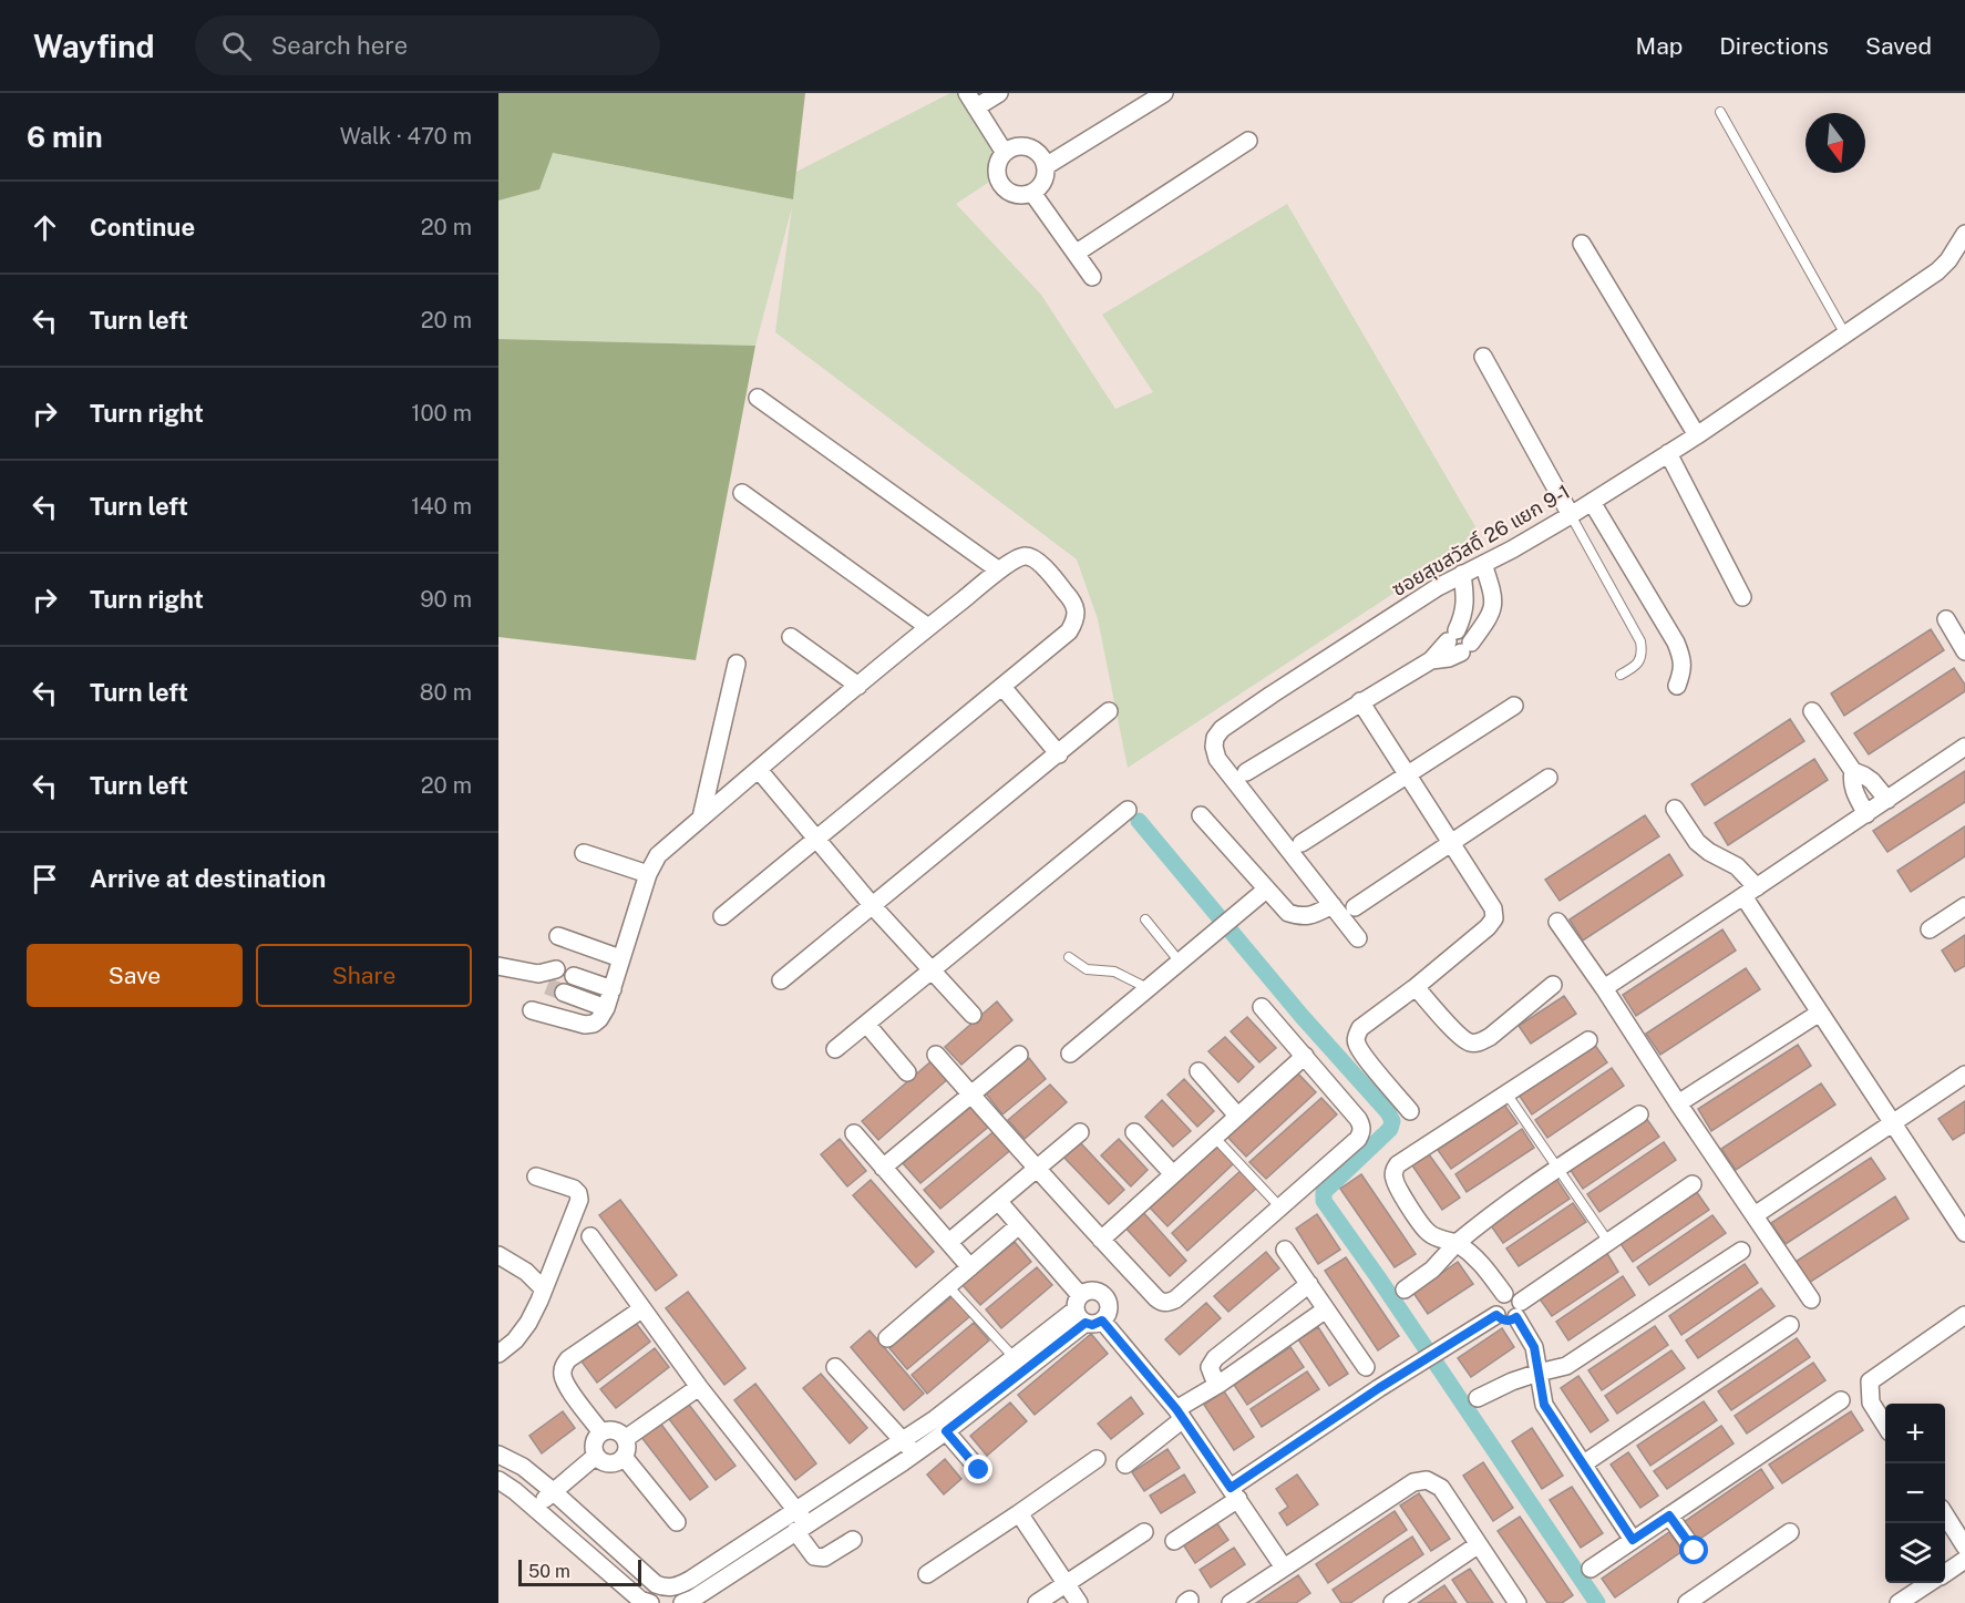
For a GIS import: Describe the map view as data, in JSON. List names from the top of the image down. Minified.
{"streets":{"street":["ซอยสุขสวัสดิ์ 26 แยก 9-1"]},"scale_bar":"50 m","north":"bottom","page":{"header":"Wayfind","search":"Search here","nav":["Map","Directions","Saved"],"heading":["6 min","Walk · 470 m"],"list":[["Continue","20 m"],["Turn left","20 m"],["Turn right","100 m"],["Turn left","140 m"],["Turn right","90 m"],["Turn left","80 m"],["Turn left","20 m"],"Arrive at destination"],"buttons":["Save","Share"],"map_buttons":["+","−"],"scale":"50 m"}}
